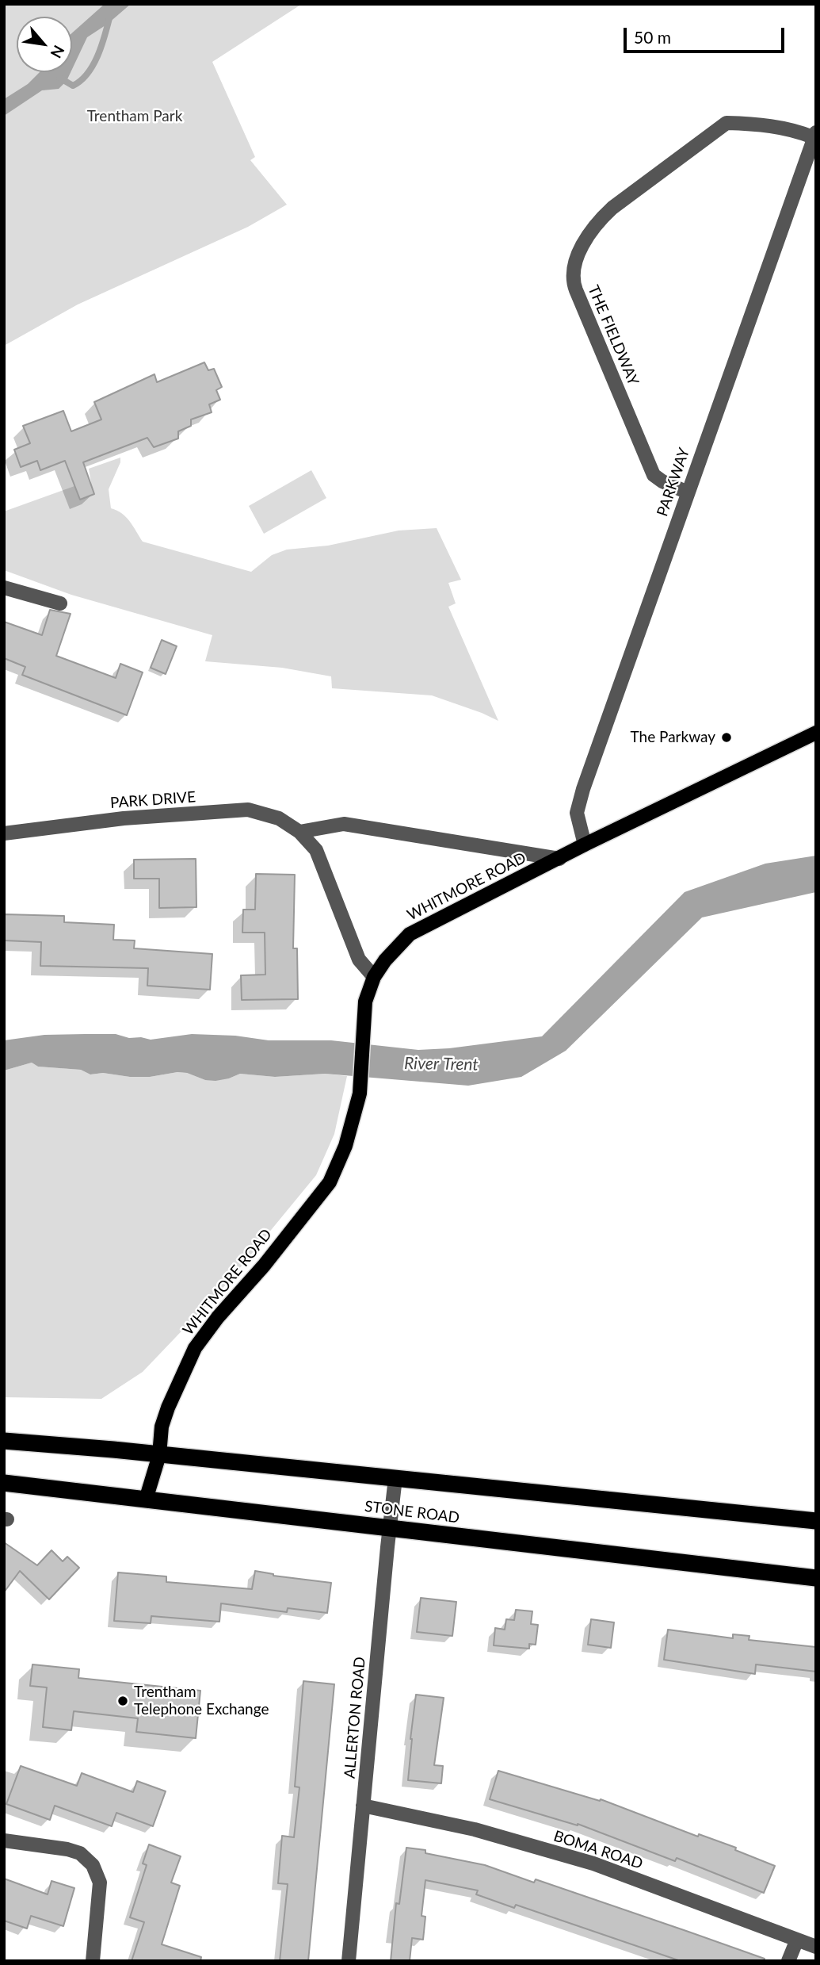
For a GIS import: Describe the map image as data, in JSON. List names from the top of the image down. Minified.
{"streets":{"highway":["STONE ROAD"],"main road":["WHITMORE ROAD"],"street":["THE FIELDWAY","PARKWAY","PARK DRIVE","ALLERTON ROAD","BOMA ROAD"]},"crossings":[["THE FIELDWAY","PARKWAY"],["PARKWAY","WHITMORE ROAD"],["PARK DRIVE","WHITMORE ROAD"],["WHITMORE ROAD","STONE ROAD"],["STONE ROAD","ALLERTON ROAD"],["ALLERTON ROAD","BOMA ROAD"]],"water":["River Trent"],"parks":["Trentham Park"],"places":["The Parkway","Trentham Telephone Exchange"],"scale_bar":"50 m","north":"bottom right"}
